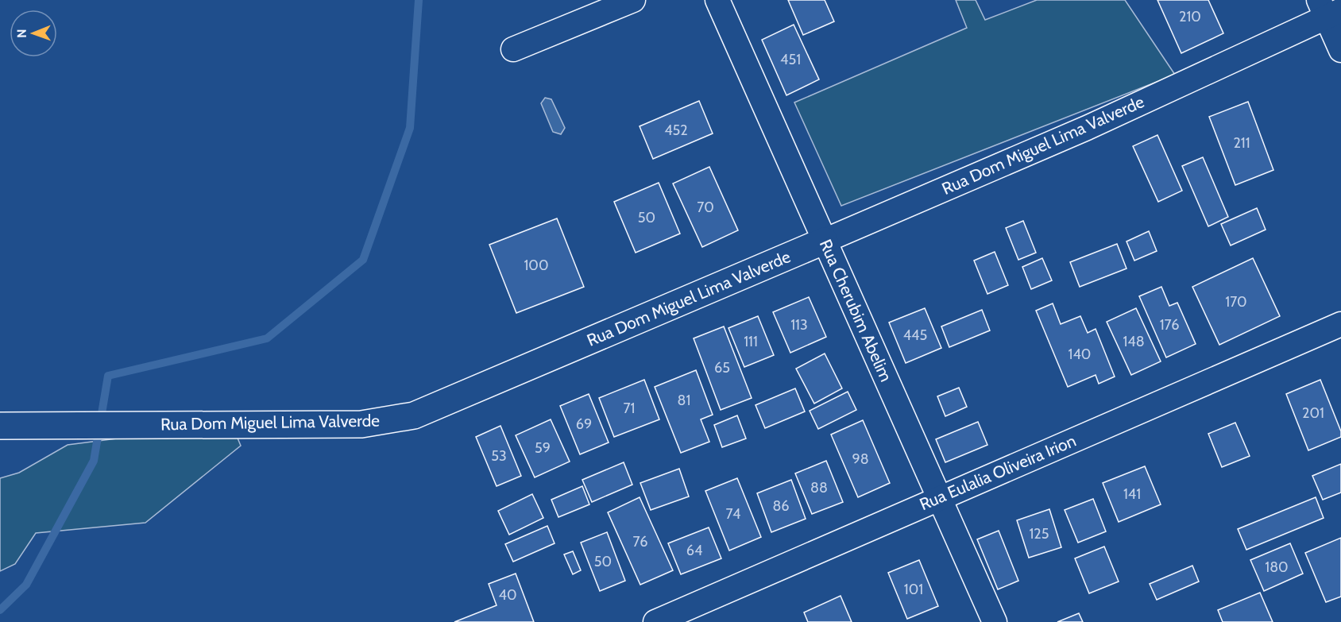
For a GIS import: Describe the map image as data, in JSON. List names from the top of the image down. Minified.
{"streets":{"street":["Rua Dom Miguel Lima Valverde","Rua Cherubim Abelim","Rua Eulalia Oliveira Irion"]},"crossings":[["Rua Dom Miguel Lima Valverde","Rua Cherubim Abelim"],["Rua Cherubim Abelim","Rua Eulalia Oliveira Irion"]],"house_numbers":["210","451","452","211","70","50","100","170","113","176","445","111","148","140","65","81","71","201","69","59","53","98","88","141","86","74","125","76","64","50","180","101","40"],"north":"left"}
